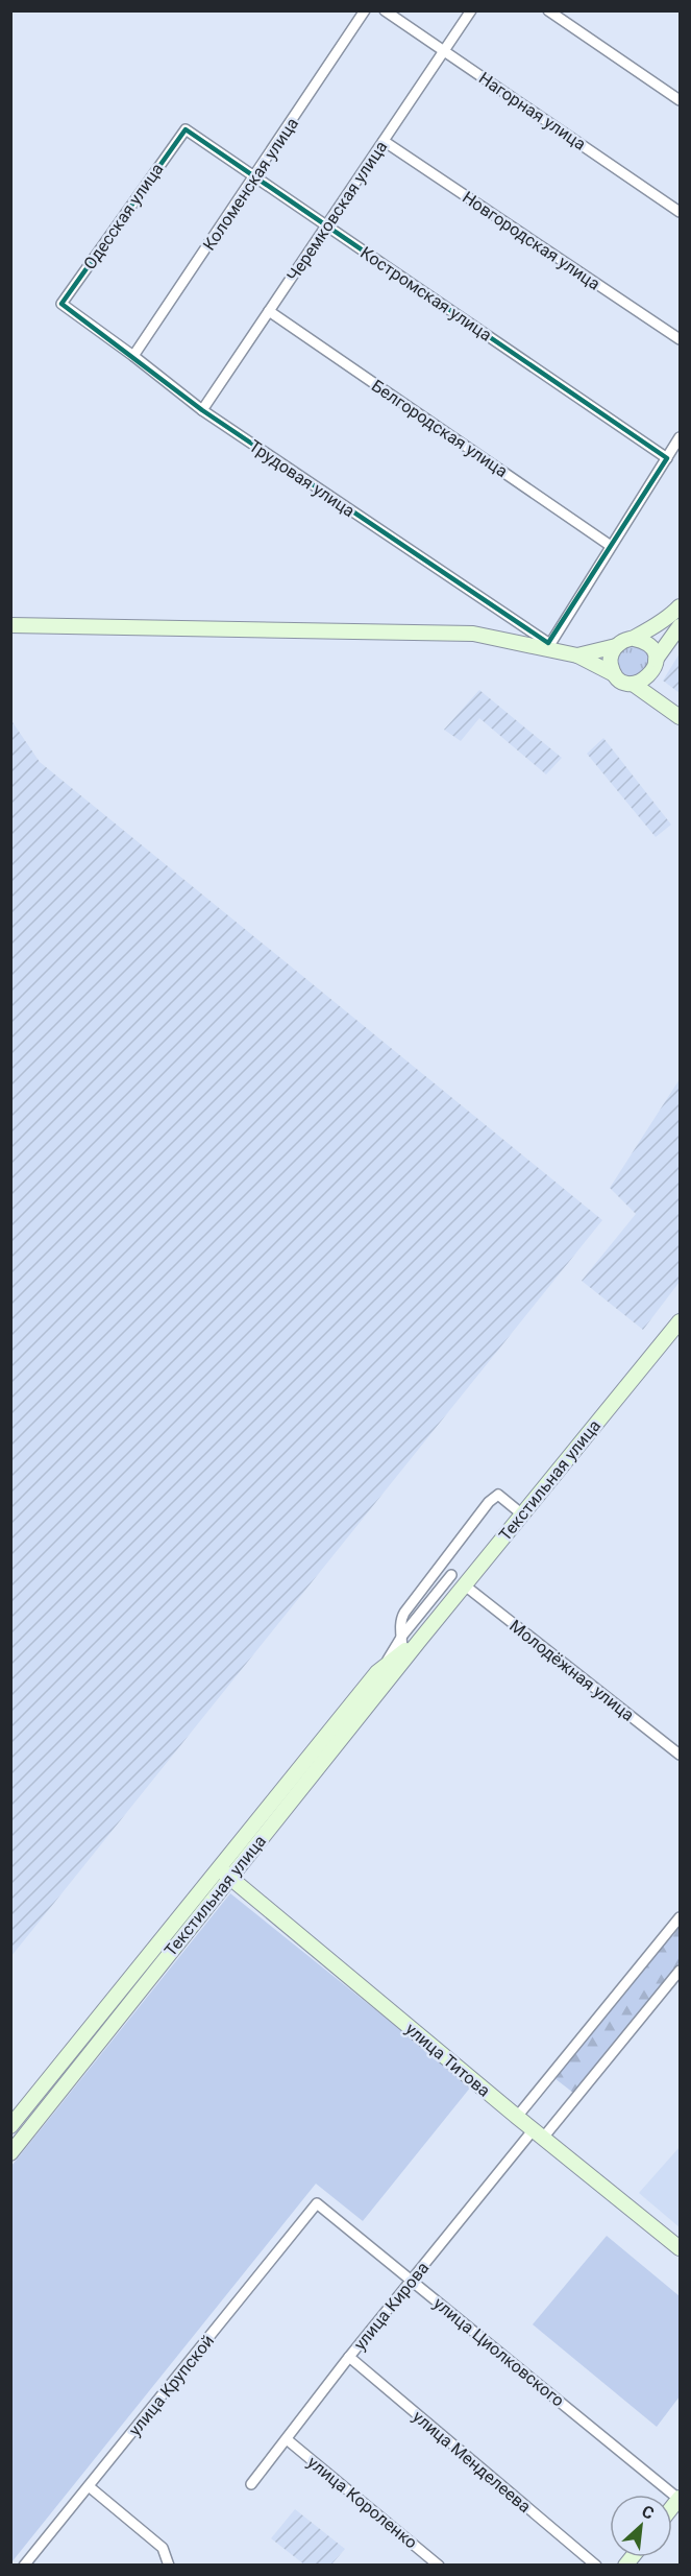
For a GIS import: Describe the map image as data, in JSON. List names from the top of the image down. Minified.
{"streets":{"main road":["Текстильная улица","улица Титова"],"street":["Нагорная улица","Коломенская улица","Черемковская улица","Одесская улица","Новгородская улица","Костромская улица","Белгородская улица","Трудовая улица","Молодёжная улица","улица Кирова","улица Циолковского","улица Крупской","улица Менделеева","улица Короленко"]},"crossings":[["Нагорная улица","Черемковская улица"],["Коломенская улица","Костромская улица"],["Коломенская улица","Трудовая улица"],["Черемковская улица","Новгородская улица"],["Черемковская улица","Костромская улица"],["Черемковская улица","Белгородская улица"],["Черемковская улица","Трудовая улица"],["Одесская улица","Костромская улица"],["Одесская улица","Трудовая улица"],["Текстильная улица","Молодёжная улица"],["Текстильная улица","улица Титова"],["улица Титова","улица Кирова"],["улица Кирова","улица Циолковского"],["улица Кирова","улица Менделеева"],["улица Кирова","улица Короленко"],["улица Циолковского","улица Крупской"]],"north":"top right"}
